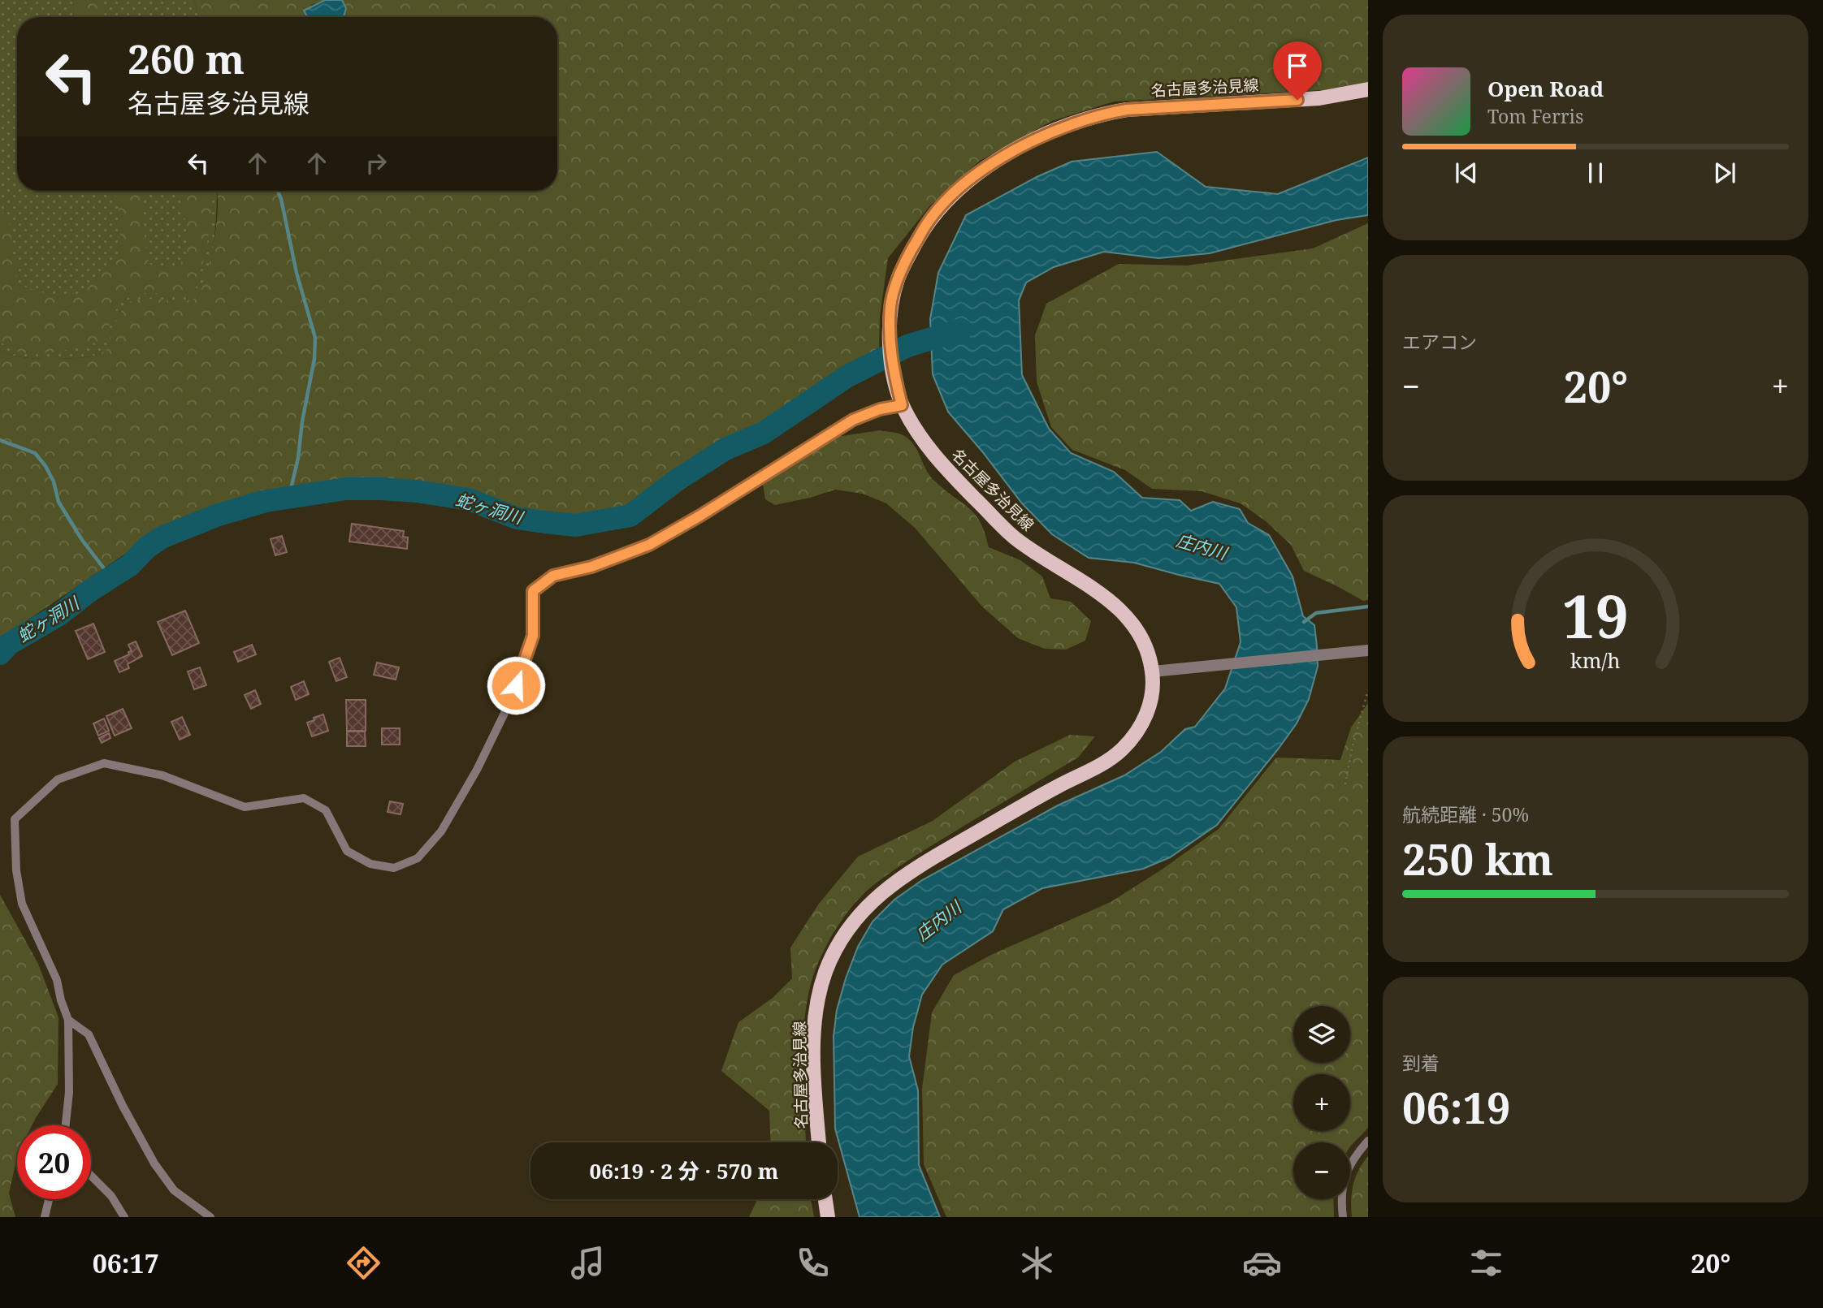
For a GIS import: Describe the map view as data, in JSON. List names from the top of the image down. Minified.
{"streets":{"main road":["名古屋多治見線"]},"water":["蛇ヶ洞川","庄内川"],"page":{"turn":["260 m","名古屋多治見線"],"song":["Open Road","Tom Ferris"],"tile":["エアコン",["航続距離 · 50%","250 km"],["到着","06:19"]],"heat":["−","20°","+"],"map_buttons":["+","−"],"limit":"20","trip":"06:19 · 2 分 · 570 m","tabs":["06:17","20°"],"gauge":["19","km/h"]}}
